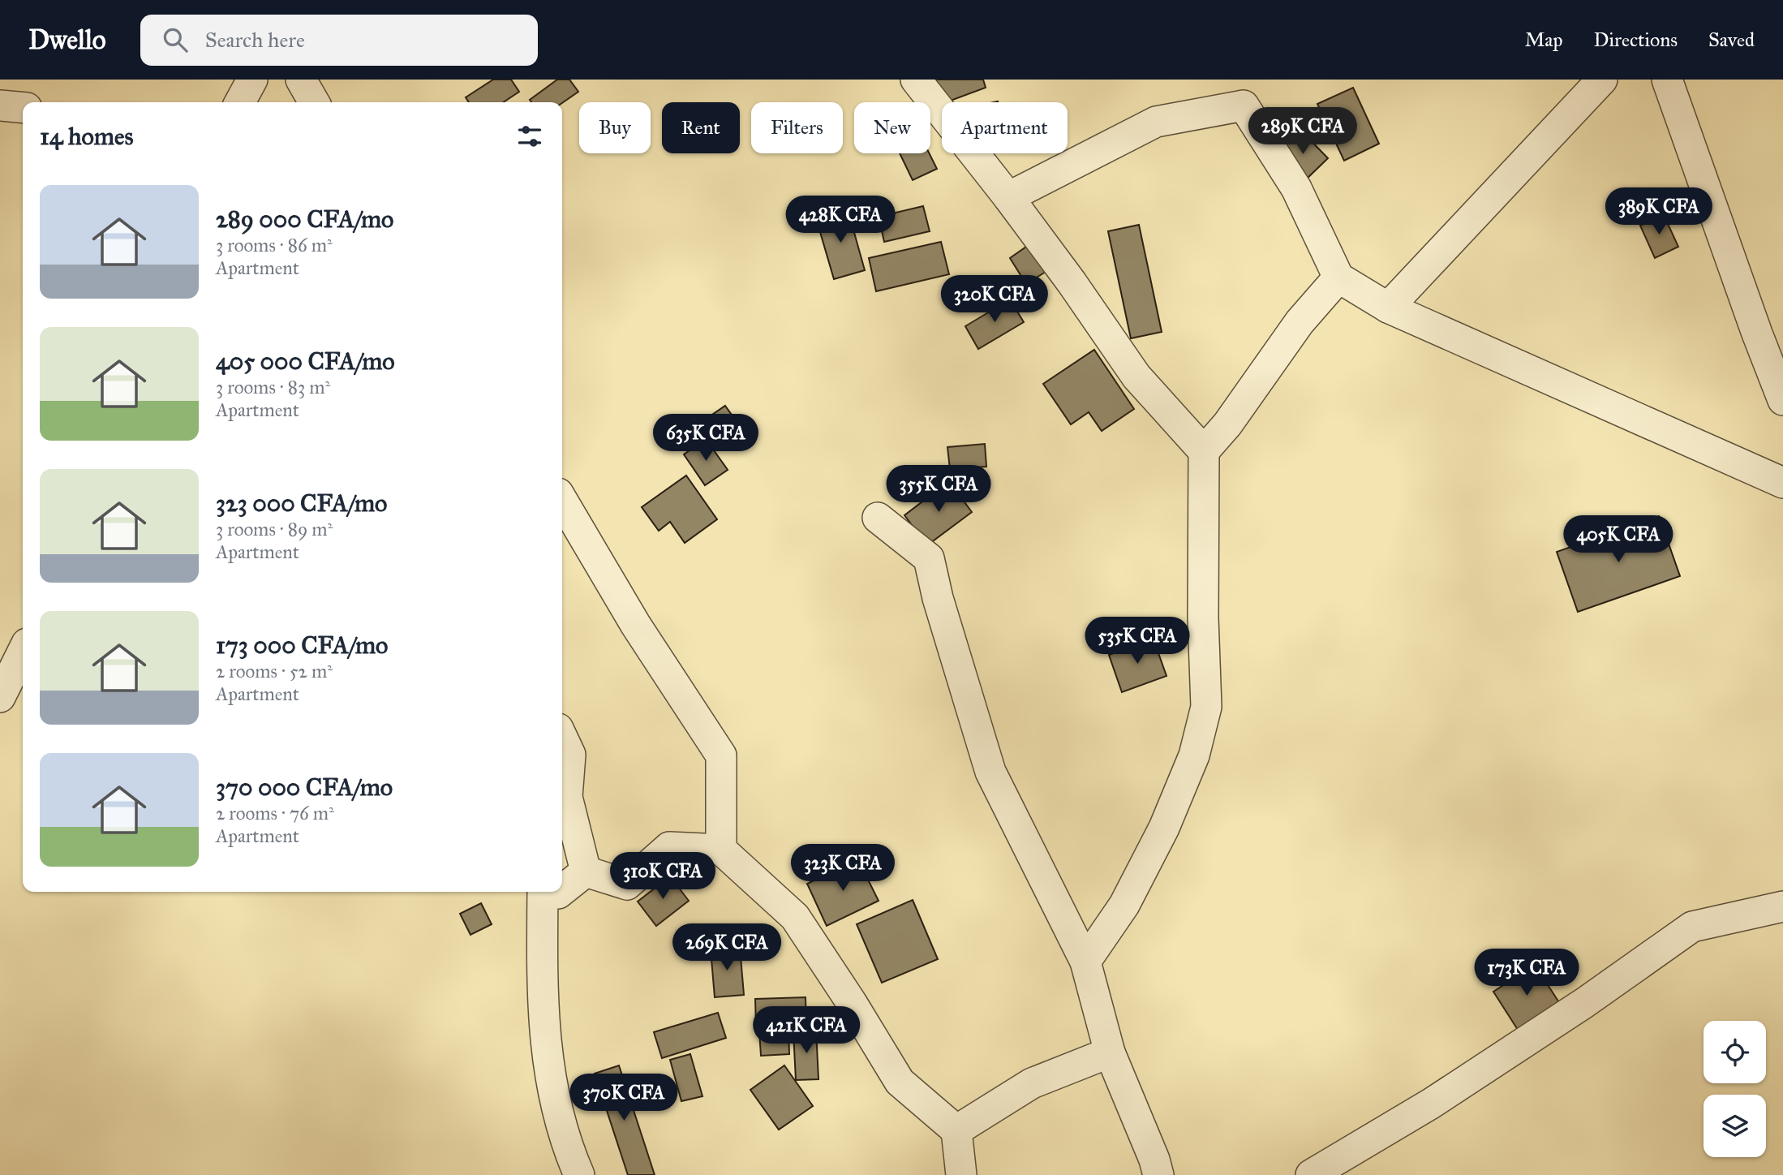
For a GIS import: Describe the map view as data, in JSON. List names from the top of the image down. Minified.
{"page":{"header":"Dwello","search":"Search here","nav":["Map","Directions","Saved"],"chip":["Buy","Rent","Filters","New","Apartment"],"heading":"14 homes","price":["289K CFA","389K CFA","428K CFA","320K CFA","635K CFA","355K CFA","405K CFA","535K CFA","323K CFA","310K CFA","269K CFA","173K CFA","421K CFA","370K CFA"],"list":[{"name":"289 000 CFA/mo","note":"3 rooms · 86 m² · Apartment"},{"name":"405 000 CFA/mo","note":"3 rooms · 83 m² · Apartment"},{"name":"323 000 CFA/mo","note":"3 rooms · 89 m² · Apartment"},{"name":"173 000 CFA/mo","note":"2 rooms · 52 m² · Apartment"},{"name":"370 000 CFA/mo","note":"2 rooms · 76 m² · Apartment"}]}}
